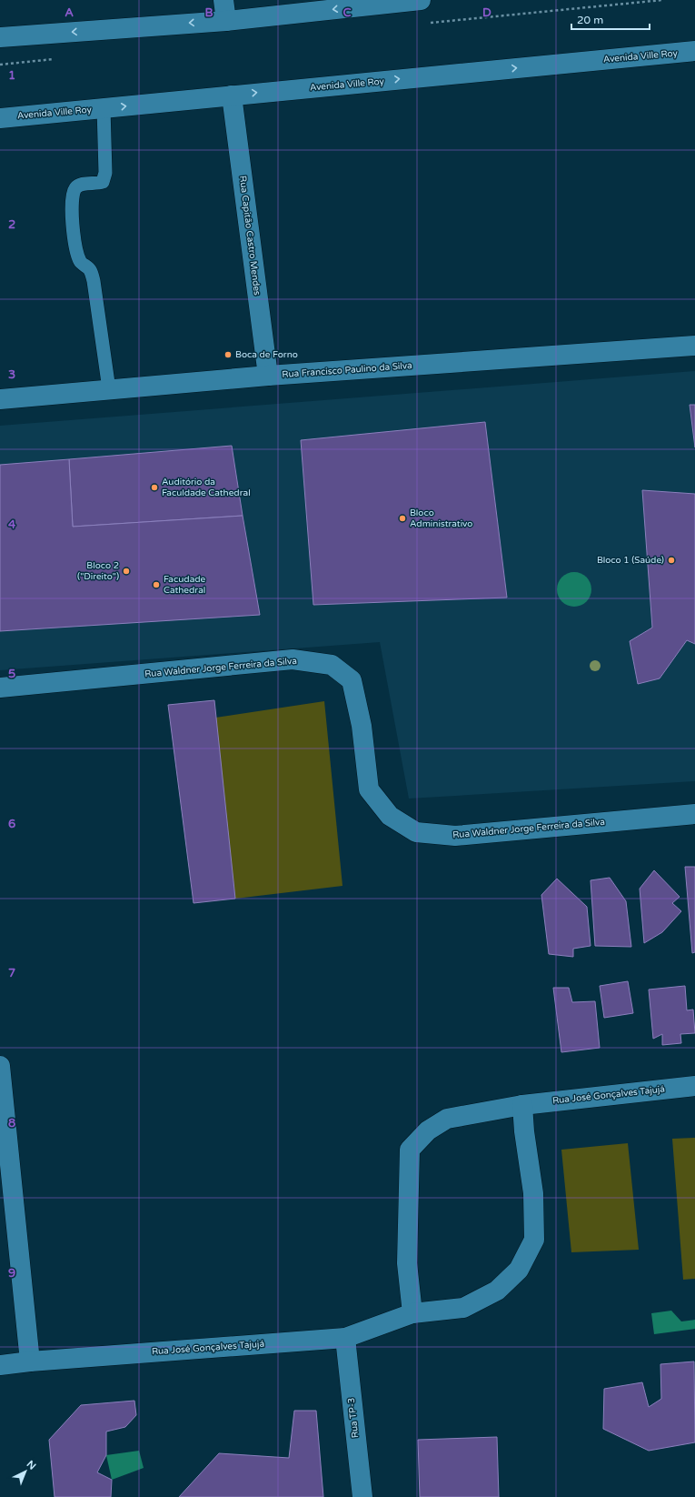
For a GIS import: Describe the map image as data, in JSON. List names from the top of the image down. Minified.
{"streets":{"street":["Avenida Ville Roy","Rua Capitão Castro Mendes","Rua Francisco Paulino da Silva","Rua Waldner Jorge Ferreira da Silva","Rua José Gonçalves Tajujá","Rua TP-3"]},"crossings":[["Avenida Ville Roy","Rua Capitão Castro Mendes"],["Rua Capitão Castro Mendes","Rua Francisco Paulino da Silva"],["Rua José Gonçalves Tajujá","Rua TP-3"]],"places":["Boca de Forno","Auditório da Faculdade Cathedral","Bloco Administrativo","Bloco 1 (Saúde)","Bloco 2 (\"Direito\")","Facudade Cathedral"],"scale_bar":"20 m","north":"top right","grid":{"columns":["A","B","C","D"],"rows":["1","2","3","4","5","6","7","8","9"]}}
